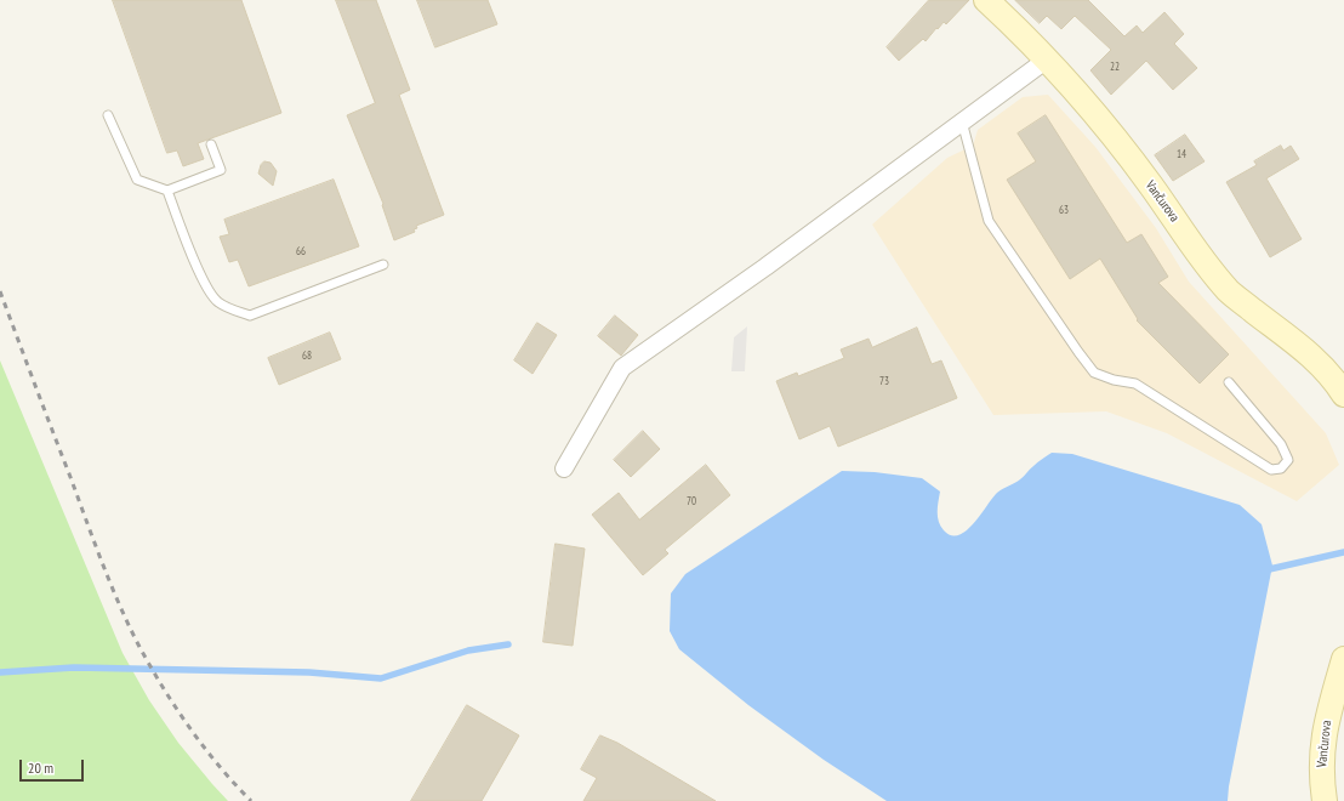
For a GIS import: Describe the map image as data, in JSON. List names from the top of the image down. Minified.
{"streets":{"street":["Vančurova"]},"house_numbers":["22","14","63","66","68","73","70"],"scale_bar":"20 m"}
